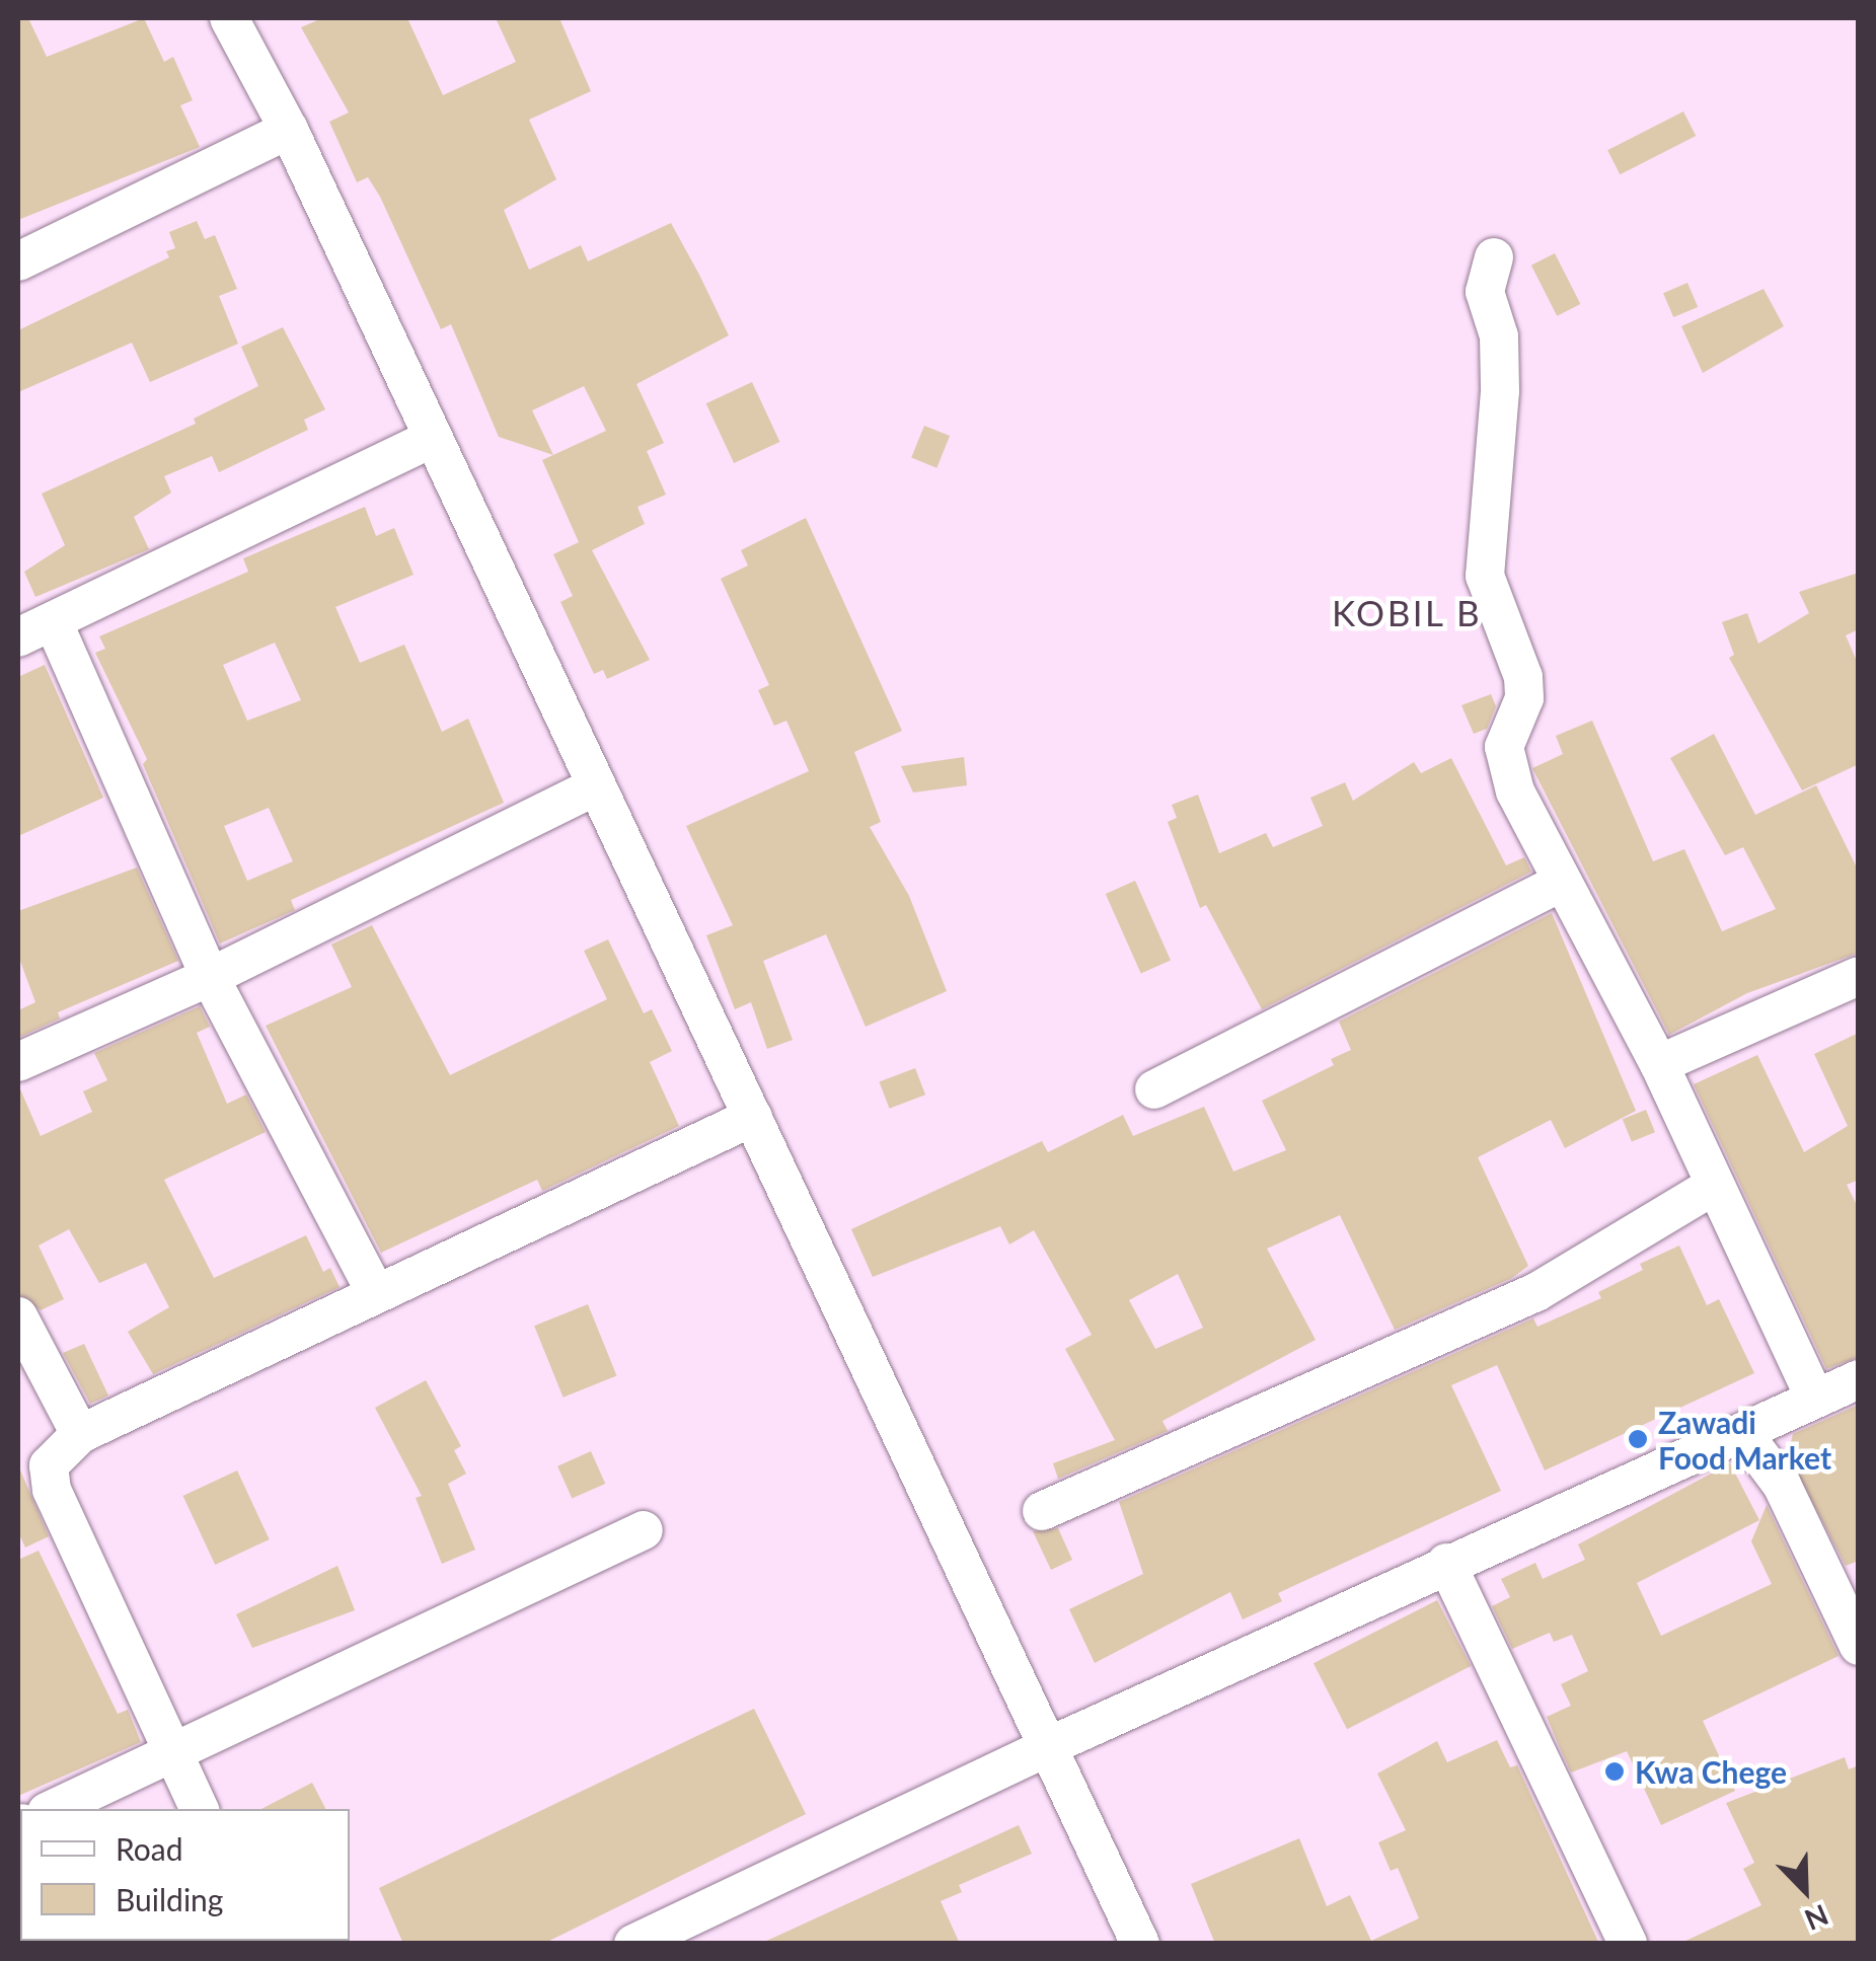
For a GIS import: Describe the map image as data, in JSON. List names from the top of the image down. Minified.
{"districts":["KOBIL B"],"places":["Zawadi Food Market","Kwa Chege"],"legend":["Road","Building"],"north":"bottom right"}
